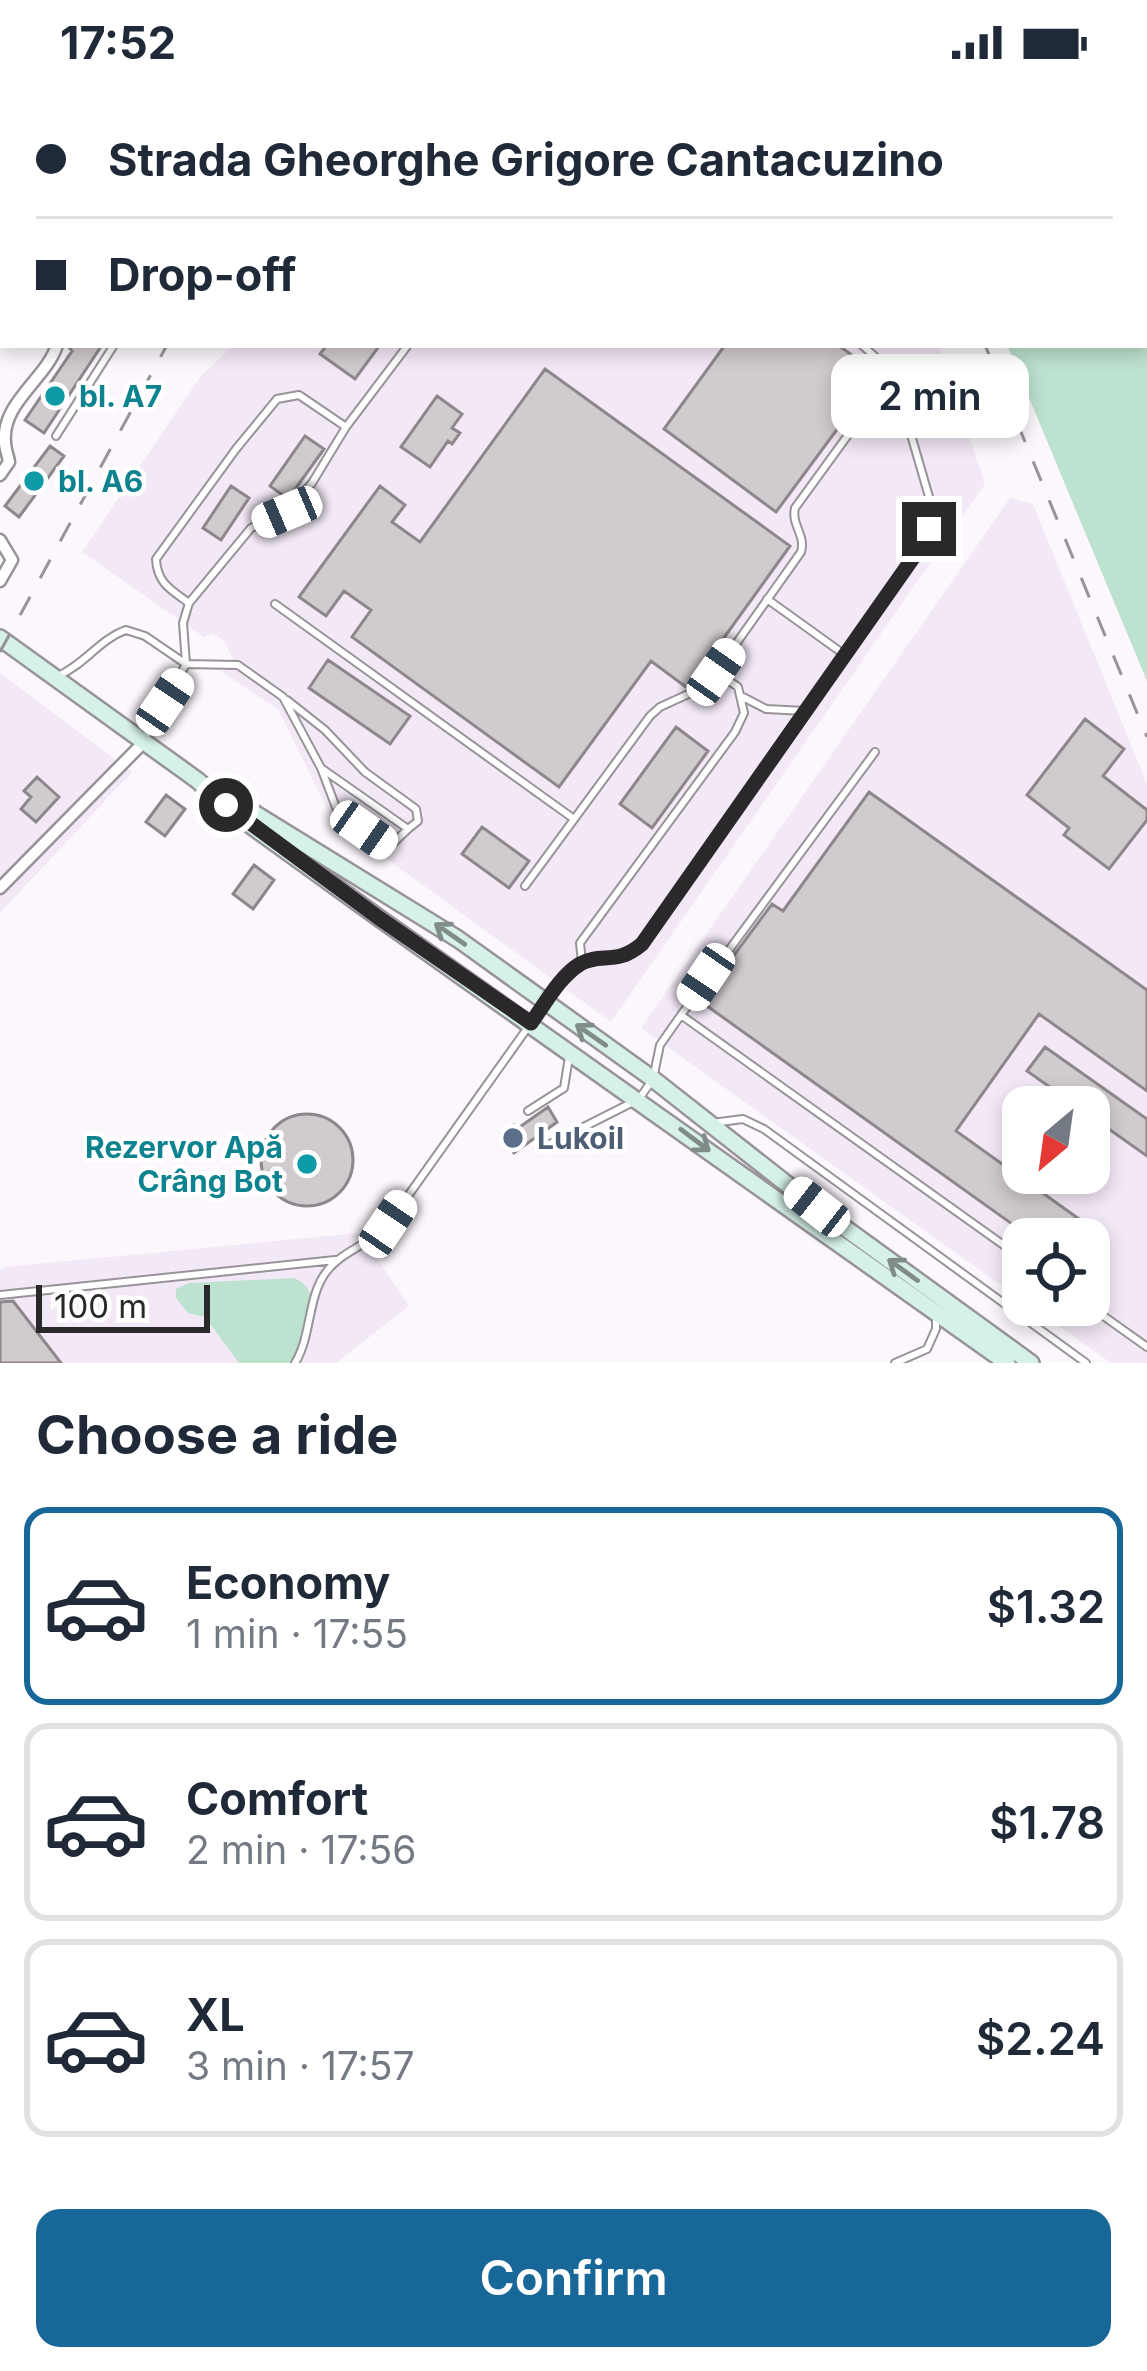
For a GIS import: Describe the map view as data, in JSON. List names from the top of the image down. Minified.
{"places":["bl. A7","bl. A6","Lukoil","Rezervor Apă Crâng Bot"],"scale_bar":"100 m","north":"bottom left","page":{"status":"17:52","banner":["Strada Gheorghe Grigore Cantacuzino","Drop-off"],"bubble":"2 min","scale":"100 m","heading":"Choose a ride","list":[{"name":"Economy","note":"1 min · 17:55","value":"$1.32"},{"name":"Comfort","note":"2 min · 17:56","value":"$1.78"},{"name":"XL","note":"3 min · 17:57","value":"$2.24"}],"buttons":"Confirm"}}
